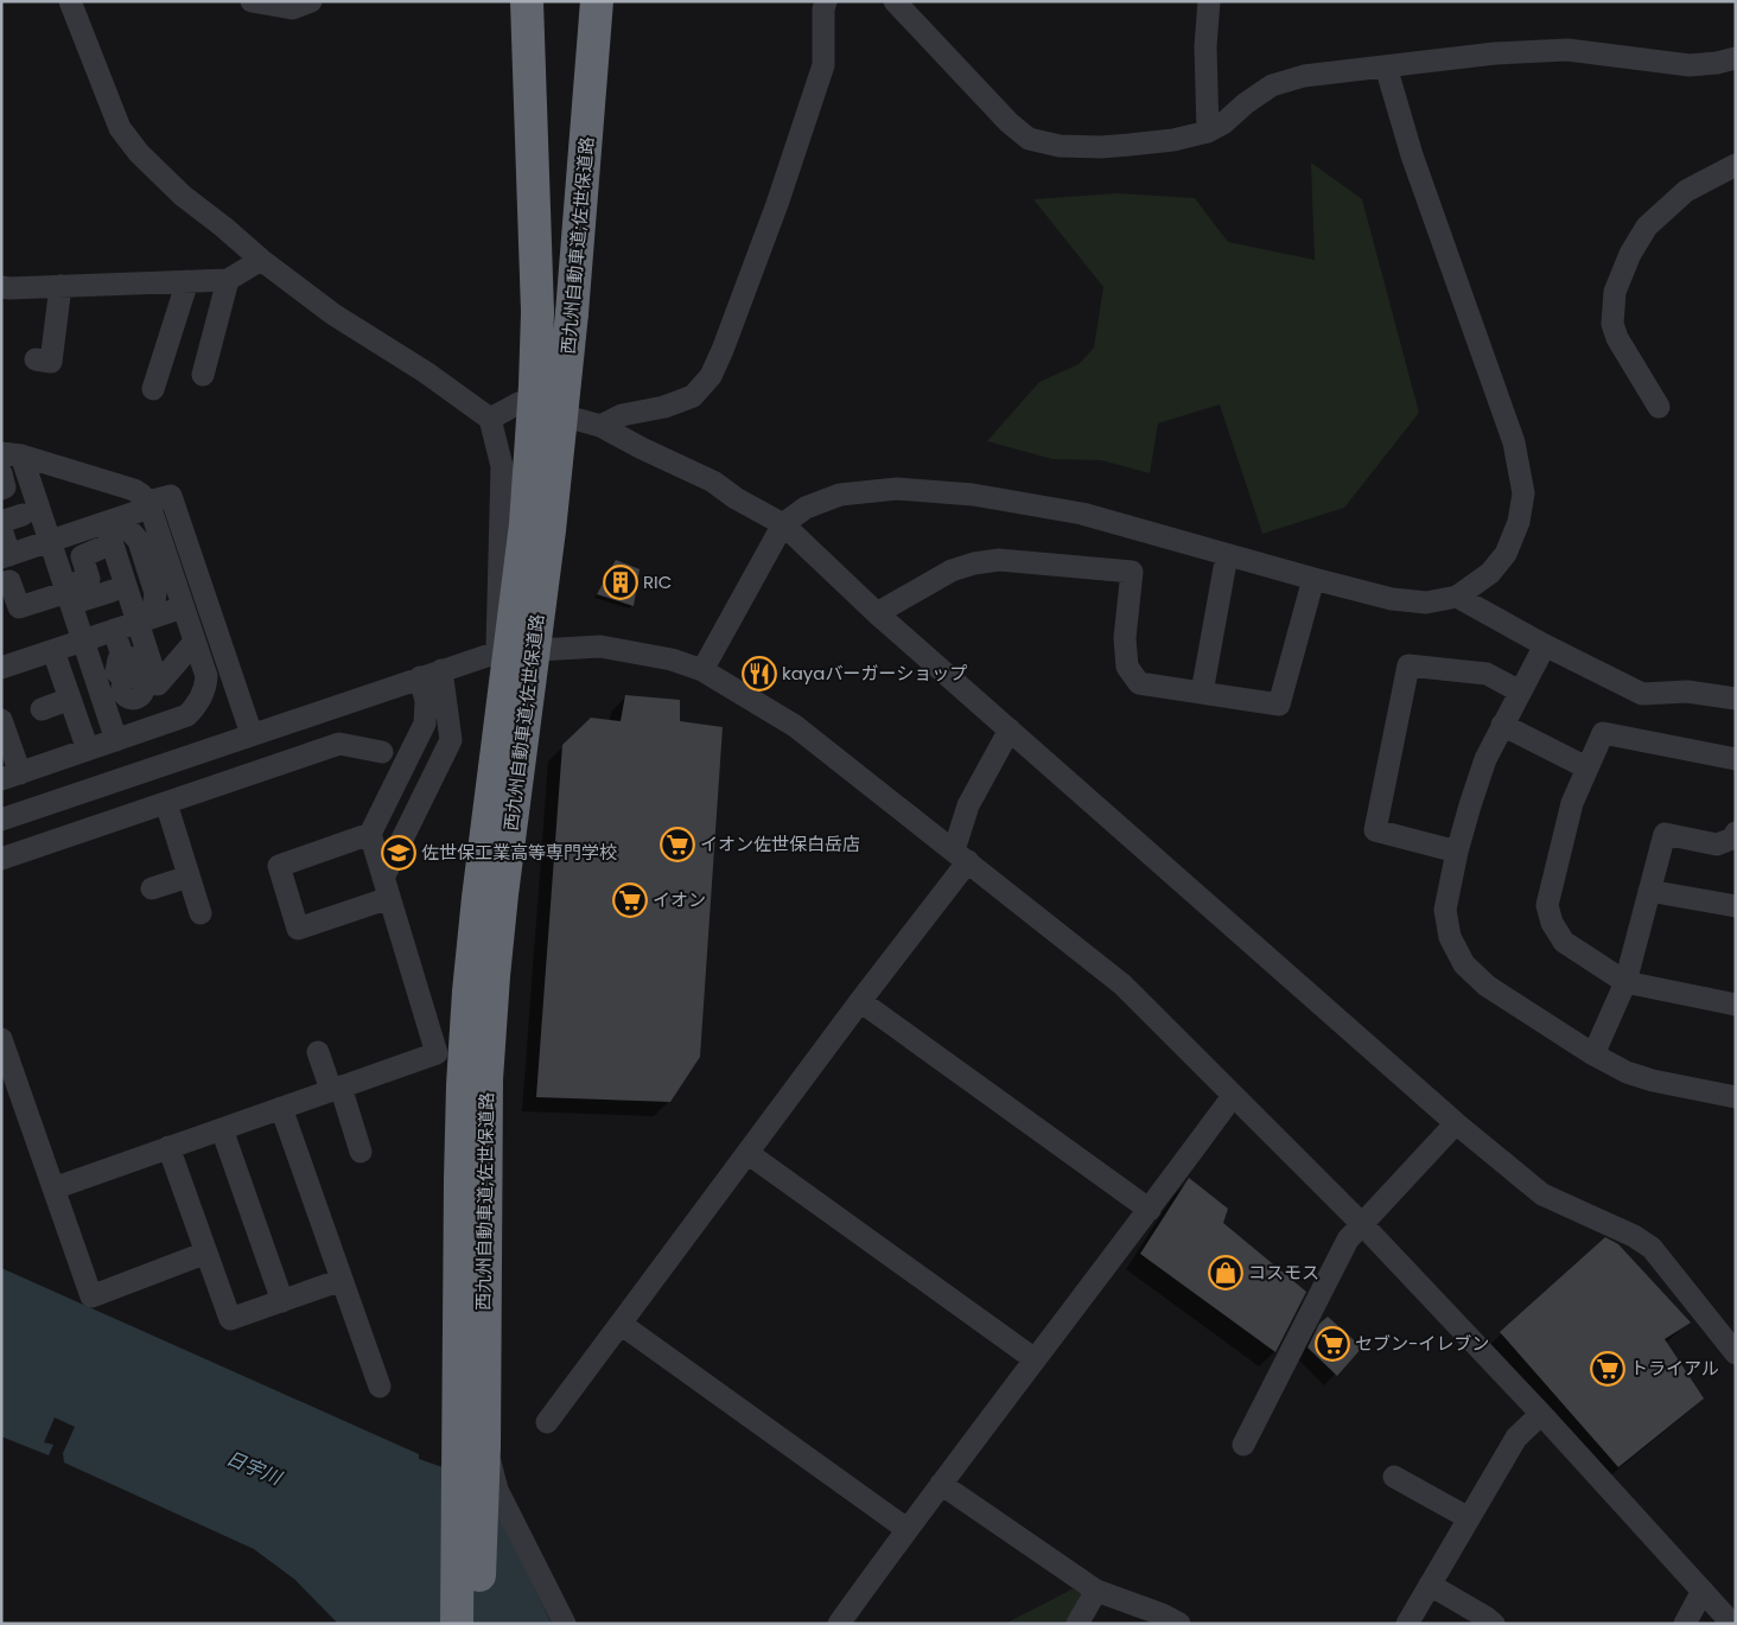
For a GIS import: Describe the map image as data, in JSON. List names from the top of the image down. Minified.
{"streets":{"highway":["西九州自動車道;佐世保道路"]},"water":["日宇川"],"places":{"building":["RIC"],"restaurant":["kayaバーガーショップ"],"supermarket":["イオン佐世保白岳店","イオン","セブン-イレブン","トライアル"],"school or university":["佐世保工業高等専門学校"],"shop":["コスモス"]}}
